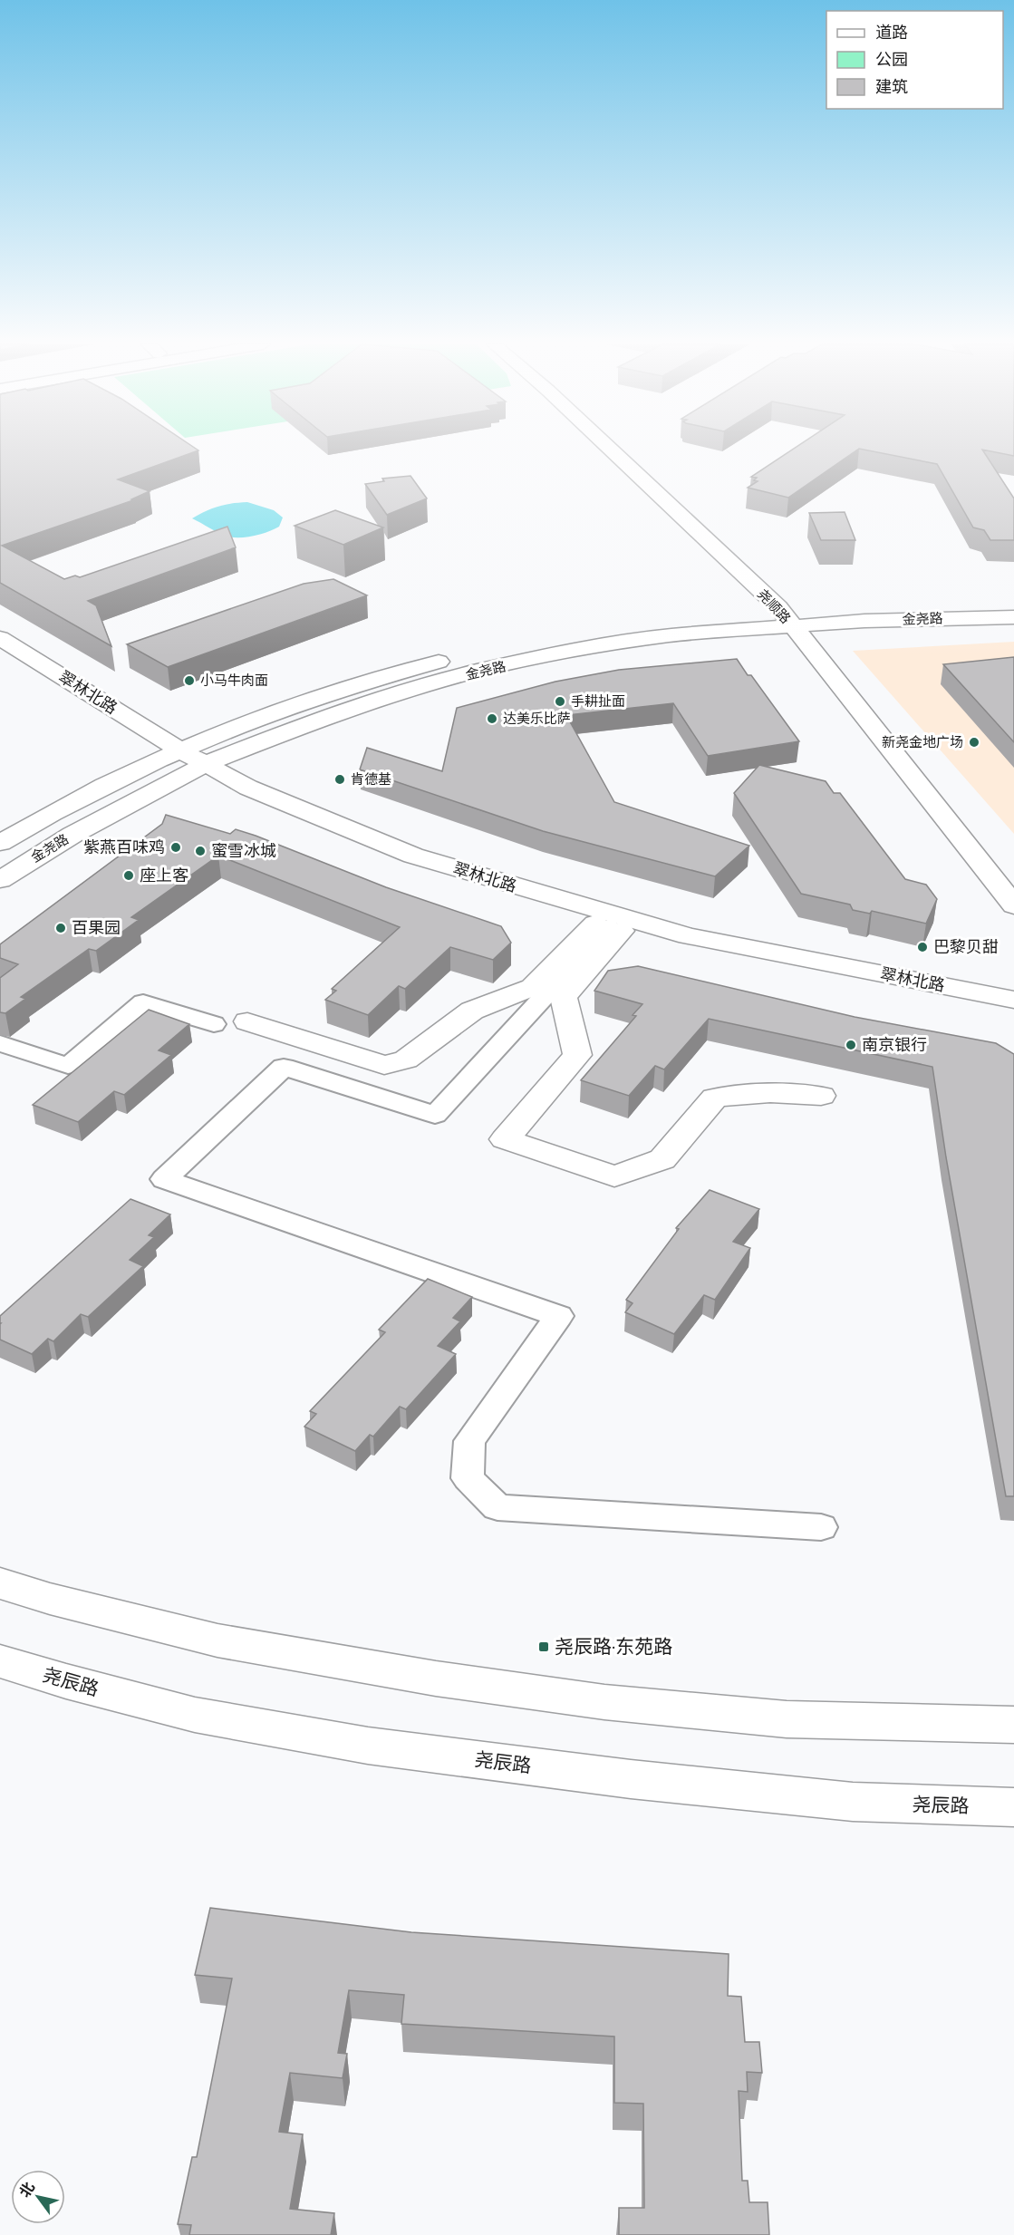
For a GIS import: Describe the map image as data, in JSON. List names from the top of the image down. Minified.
{"streets":{"main road":["尧顺路","金尧路","翠林北路","尧辰路"]},"crossings":[["尧顺路","金尧路"],["金尧路","翠林北路"]],"places":{"other":["小马牛肉面","手耕扯面","达美乐比萨","新尧金地广场","肯德基","紫燕百味鸡","蜜雪冰城","座上客","百果园","巴黎贝甜","南京银行"],"transit":["尧辰路·东苑路"]},"legend":["道路","公园","建筑"],"north":"top left"}
